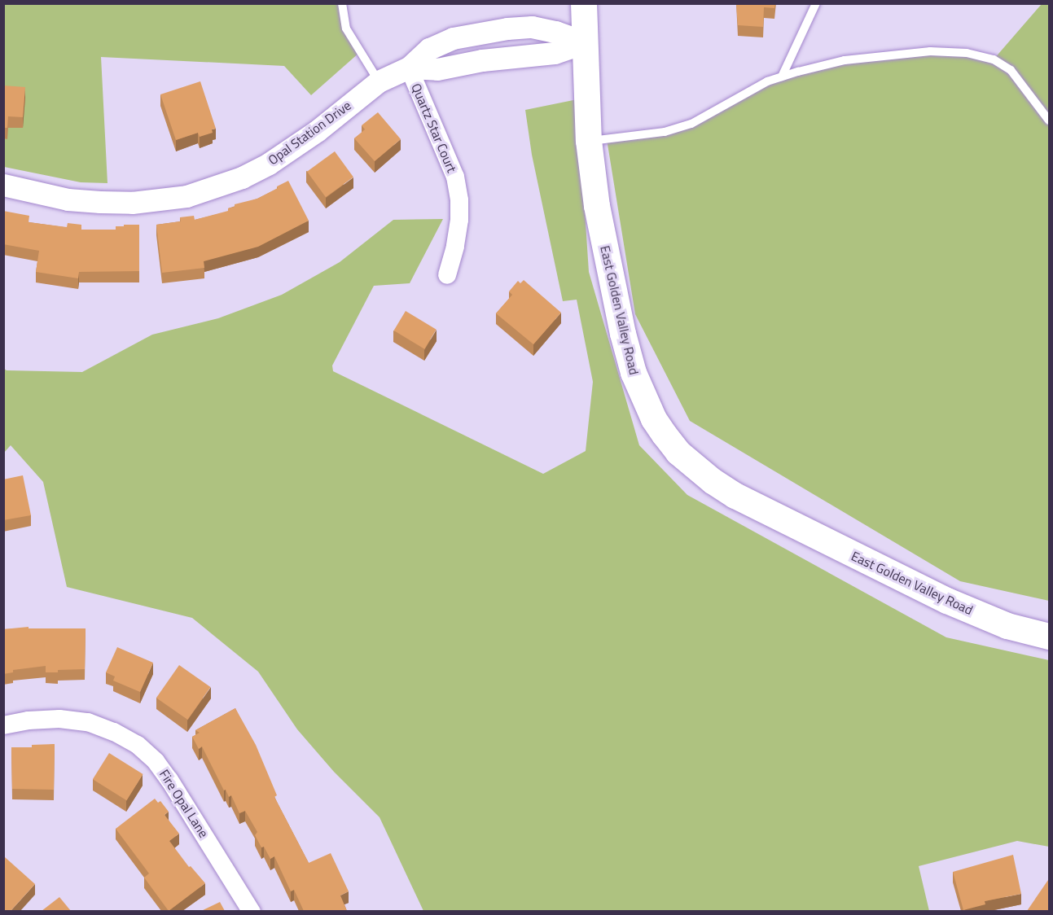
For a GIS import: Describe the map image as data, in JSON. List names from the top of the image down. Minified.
{"streets":{"main road":["East Golden Valley Road"],"street":["Quartz Star Court","Opal Station Drive","Fire Opal Lane"]},"crossings":[["Quartz Star Court","Opal Station Drive"],["Opal Station Drive","East Golden Valley Road"]]}
